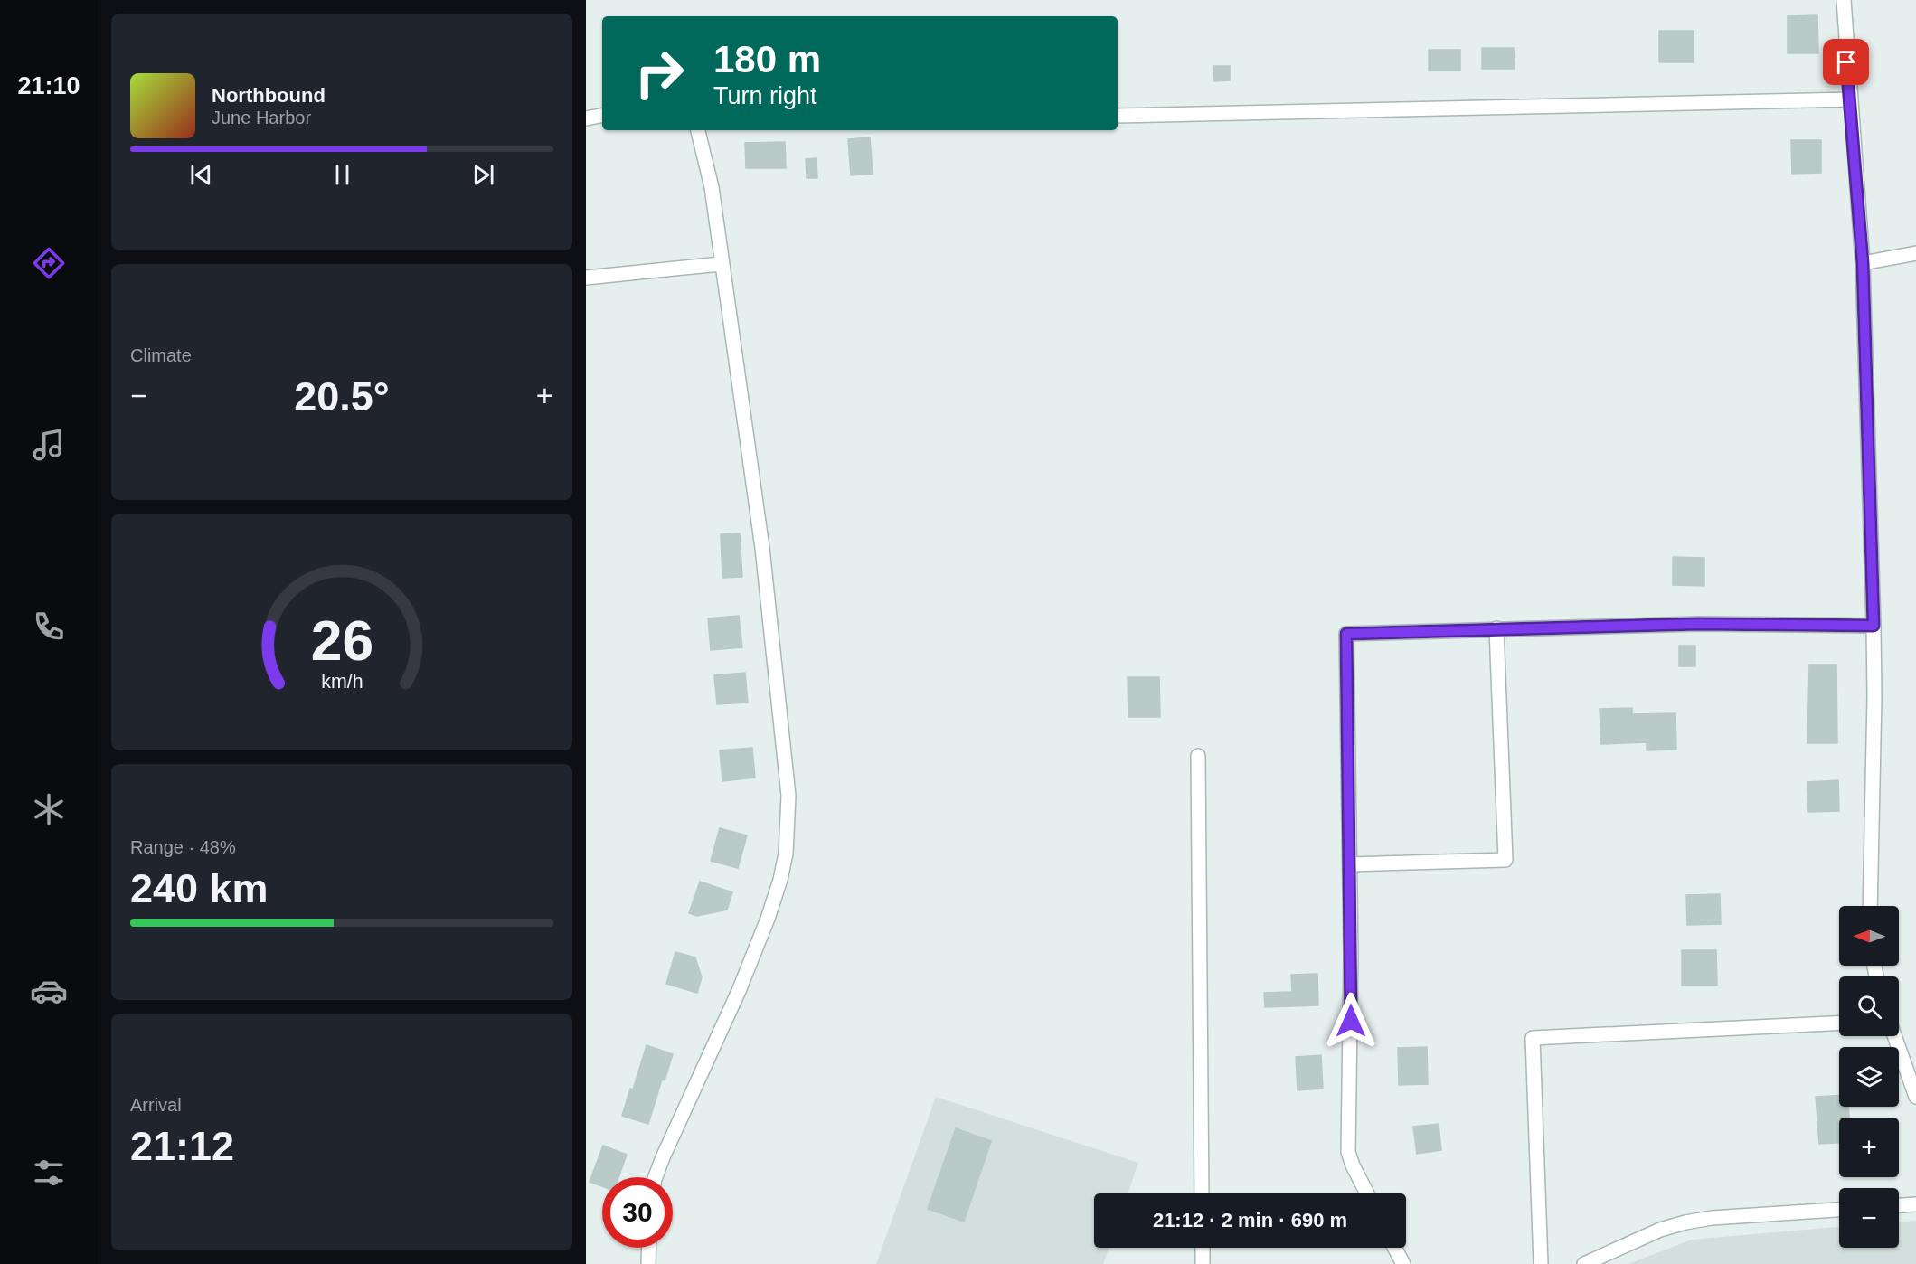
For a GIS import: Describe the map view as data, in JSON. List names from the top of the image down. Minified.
{"north":"left","page":{"tabs":"21:10","turn":["180 m","Turn right"],"song":["Northbound","June Harbor"],"tile":["Climate",["Range · 48%","240 km"],["Arrival","21:12"]],"heat":["−","20.5°","+"],"map_buttons":["+","−"],"limit":"30","trip":"21:12 · 2 min · 690 m","gauge":["26","km/h"]}}
